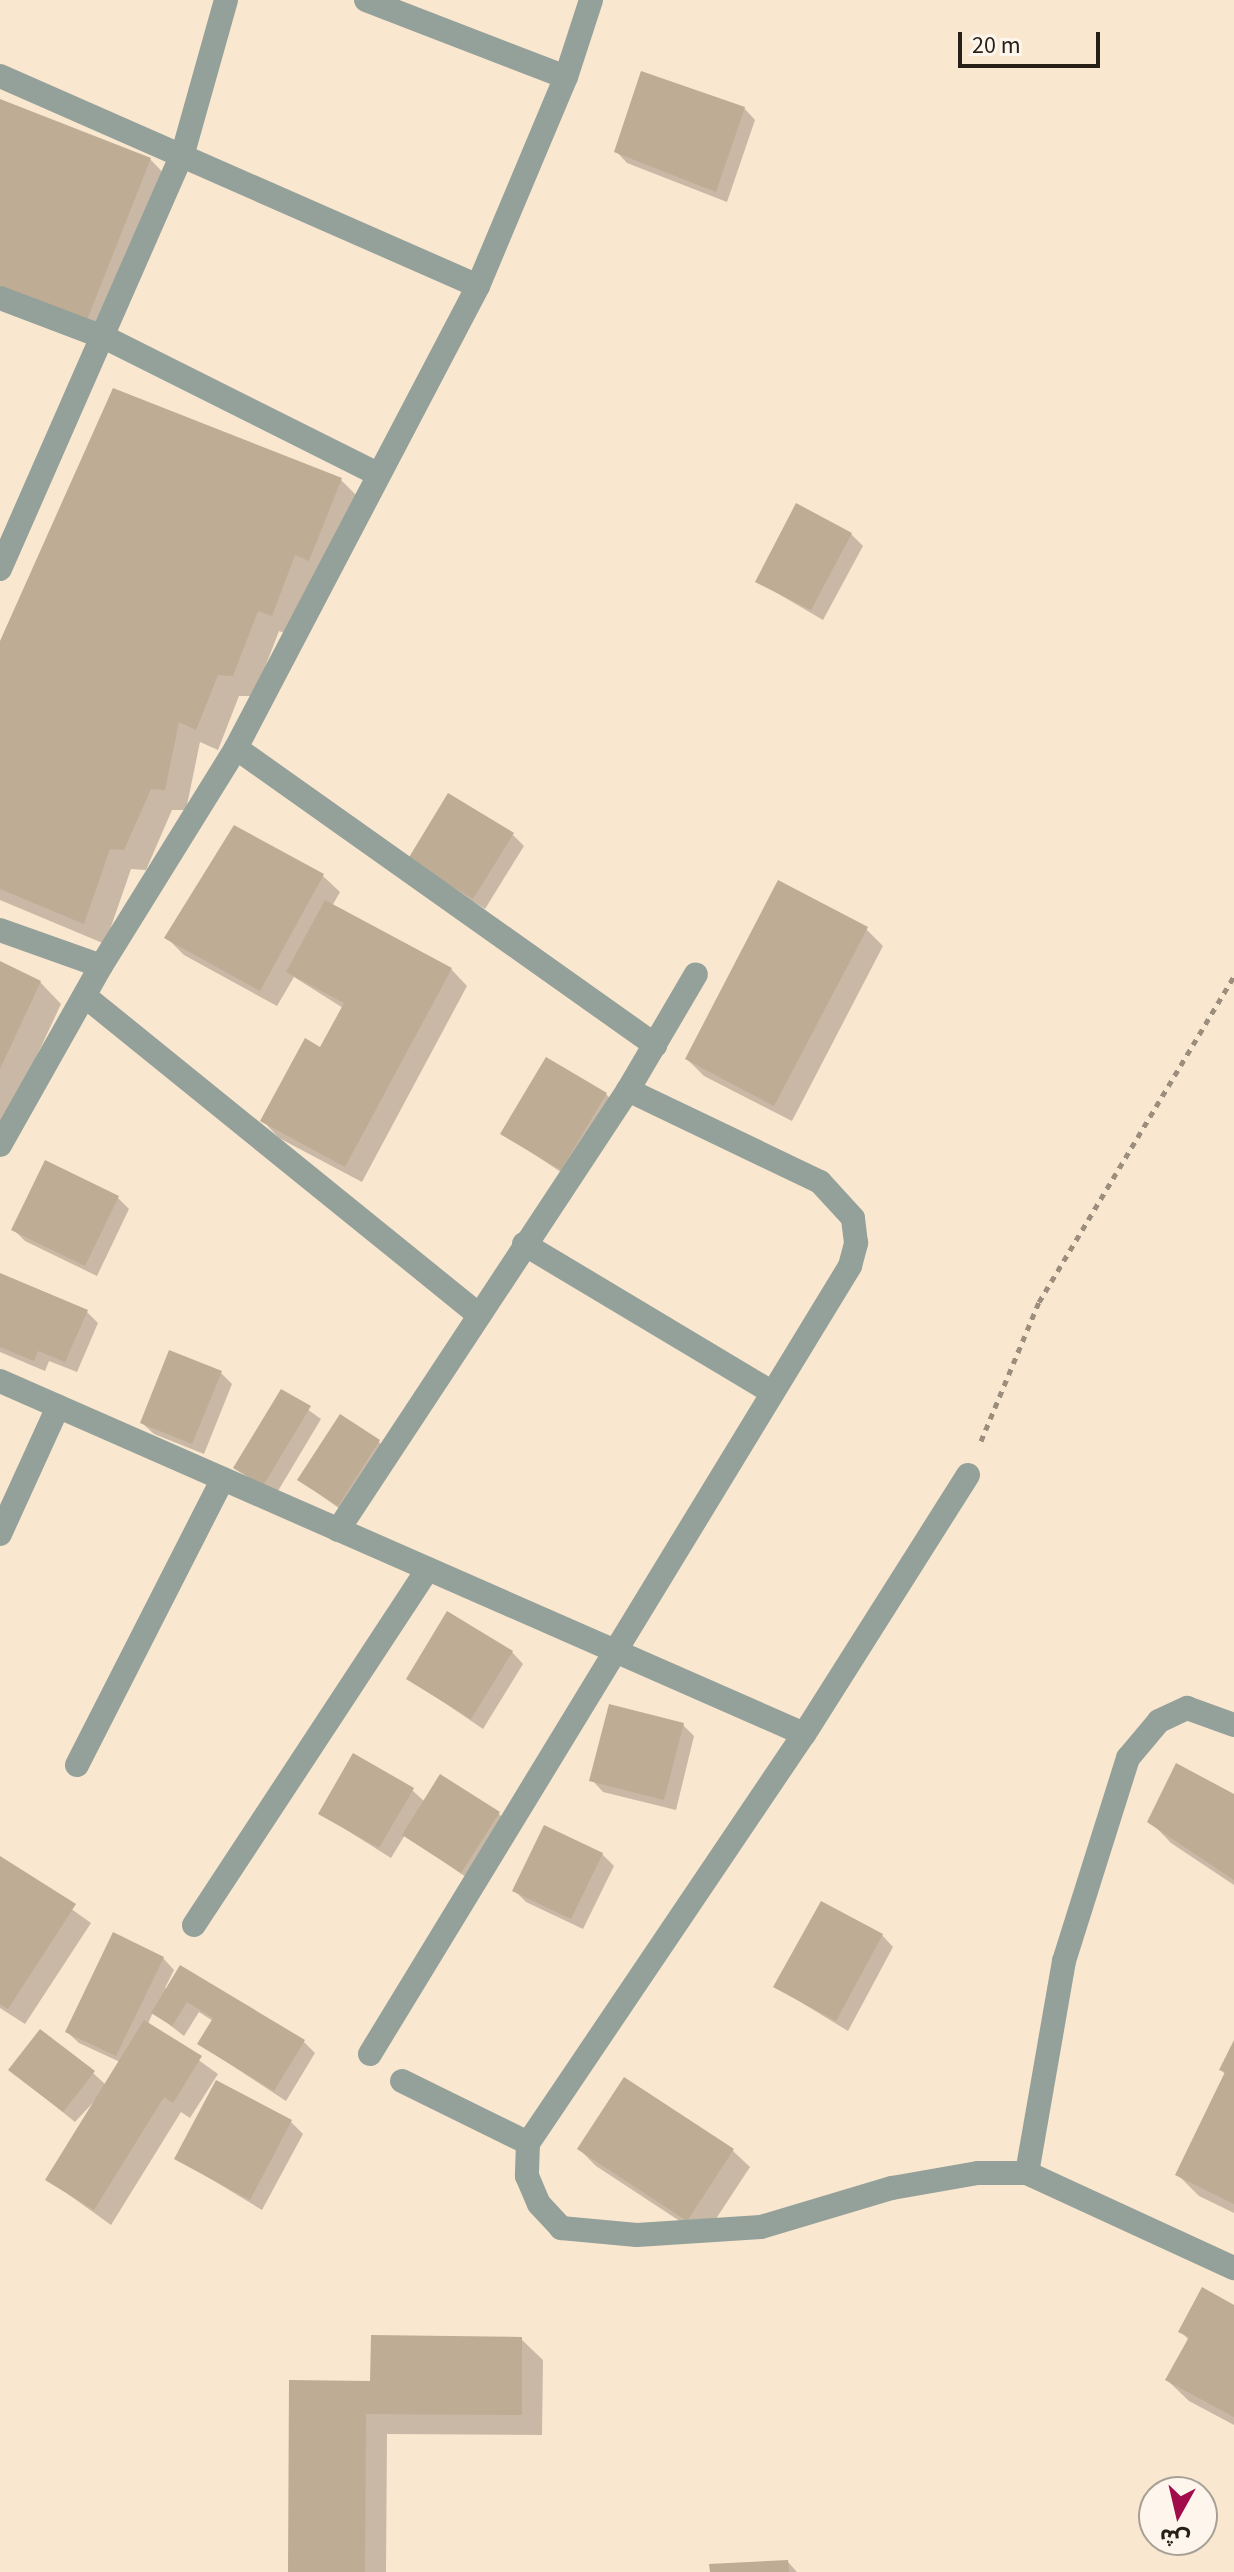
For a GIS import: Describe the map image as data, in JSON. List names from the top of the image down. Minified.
{"scale_bar":"20 m","north":"bottom"}
